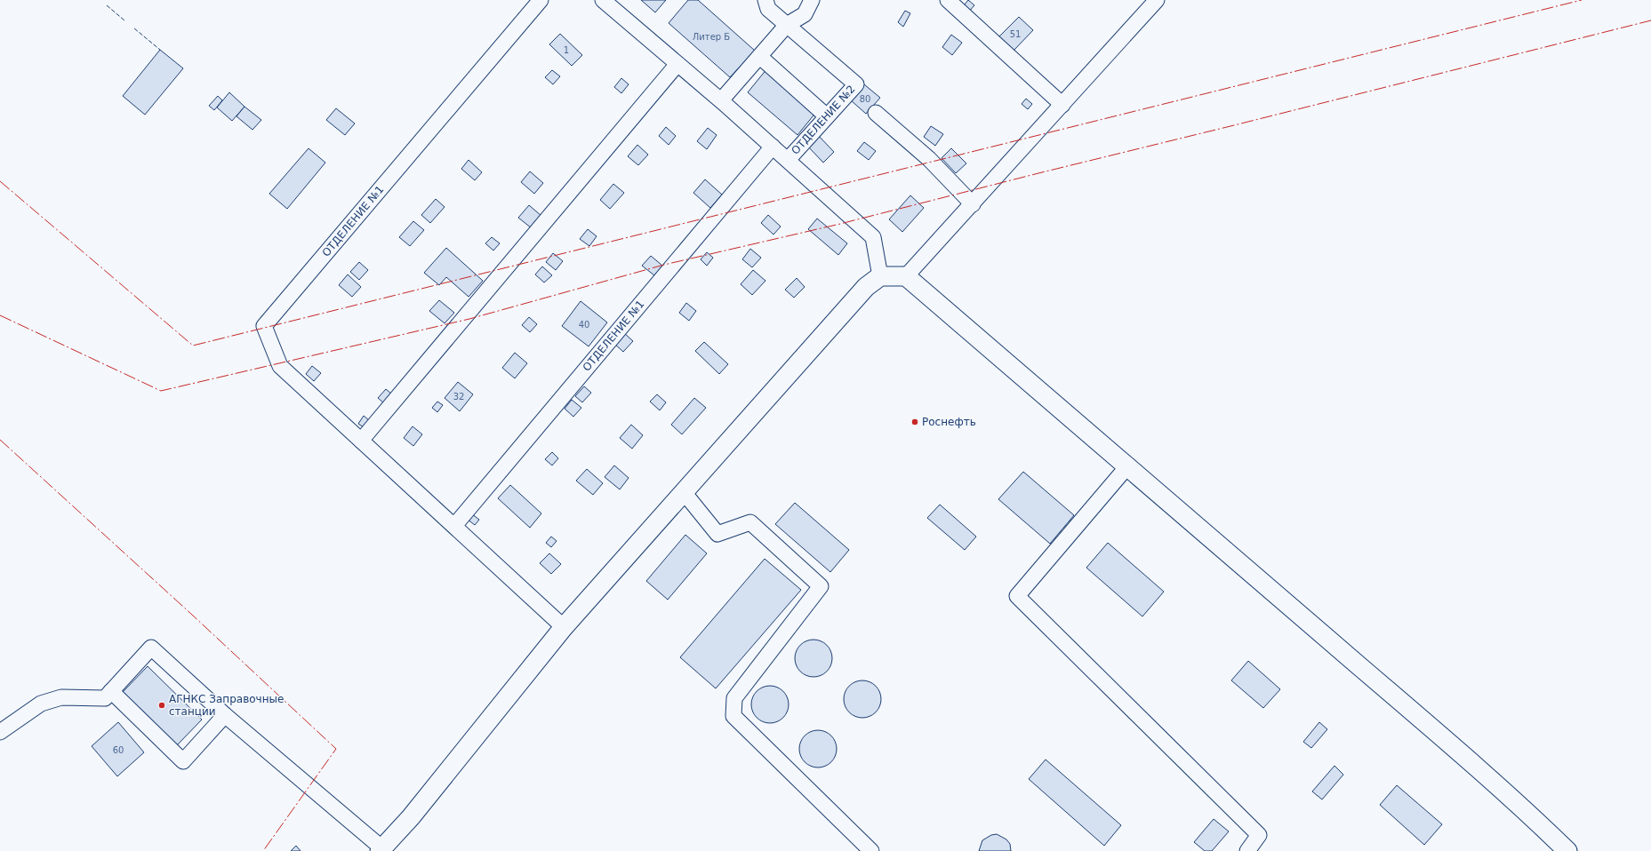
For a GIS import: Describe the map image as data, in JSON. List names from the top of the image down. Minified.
{"streets":{"street":["ОТДЕЛЕНИЕ №2","ОТДЕЛЕНИЕ №1"]},"places":["Роснефть","АГНКС Заправочные станции"],"house_numbers":["51","Литер Б","1","80","40","32","60"]}
